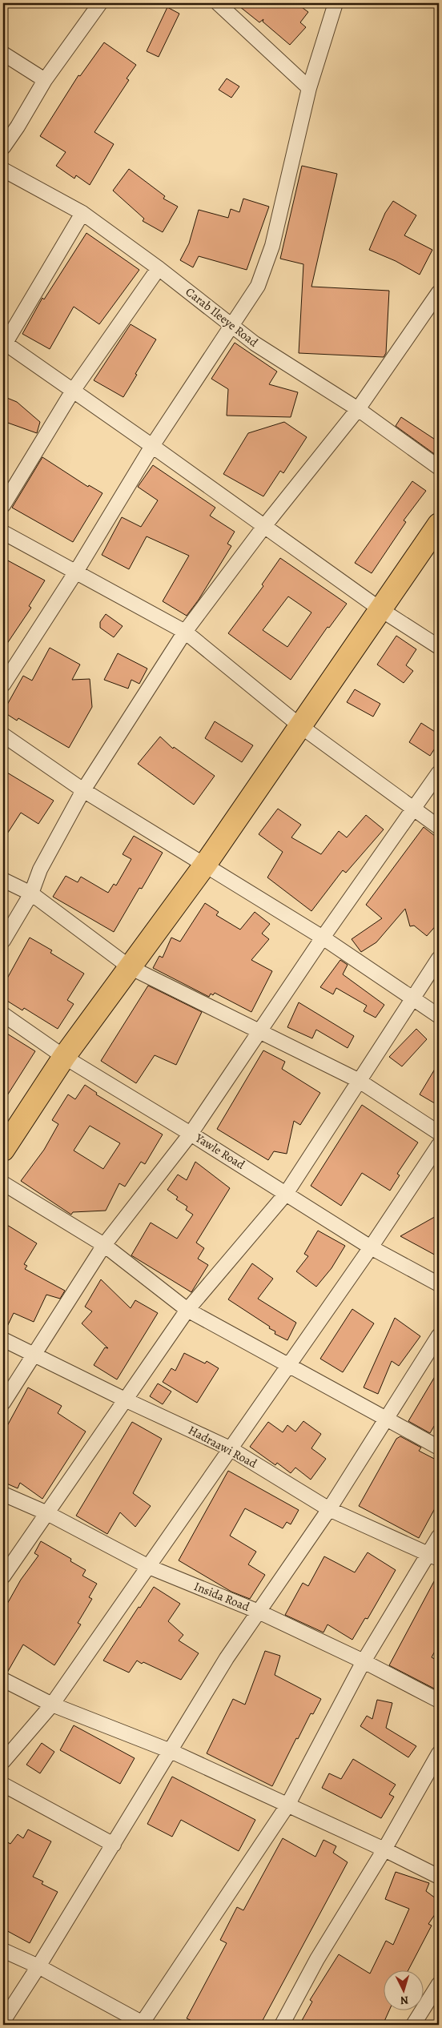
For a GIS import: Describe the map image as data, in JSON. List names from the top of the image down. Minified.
{"streets":{"street":["Carab Ileeye Road","Yawle Road","Hadraawi Road","Insida Road"]},"north":"bottom"}
